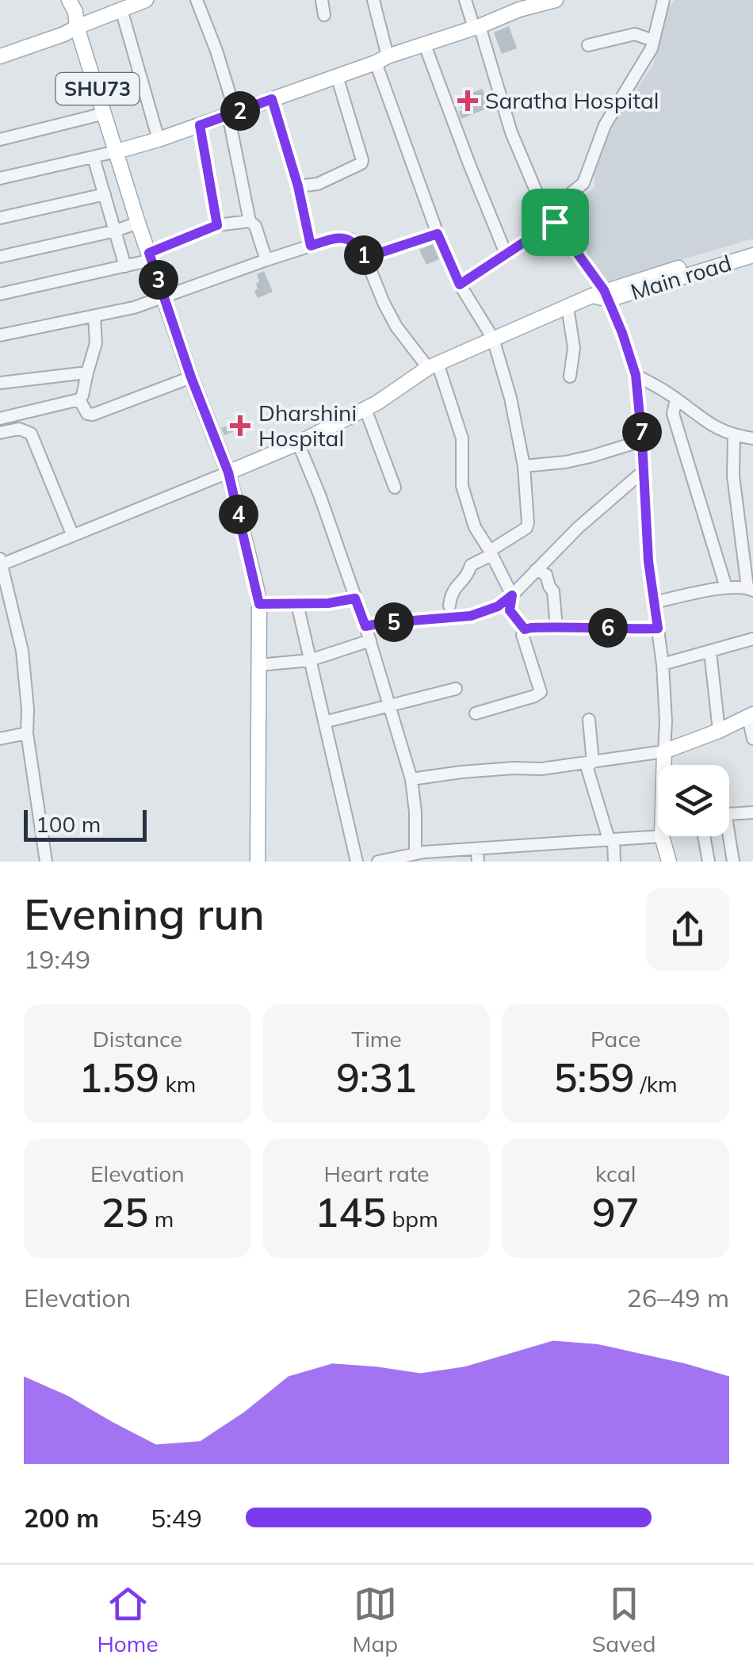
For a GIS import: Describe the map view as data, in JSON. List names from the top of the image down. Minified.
{"streets":{"main road":["SHU73","Main road"]},"places":{"health":["Saratha Hospital","Dharshini Hospital"]},"scale_bar":"100 m","page":{"pins":["2","1","3","7","4","5","6"],"scale":"100 m","heading":["Evening run","19:49"],"stats":[["Distance","1.59 km"],["Time","9:31"],["Pace","5:59 /km"],["Elevation","25 m"],["Heart rate","145 bpm"],["kcal","97"]],"chart":["Elevation","26–49 m"],"list":[{"name":"200 m","note":"5:49"}],"tabs":["Home","Map","Saved"]}}
